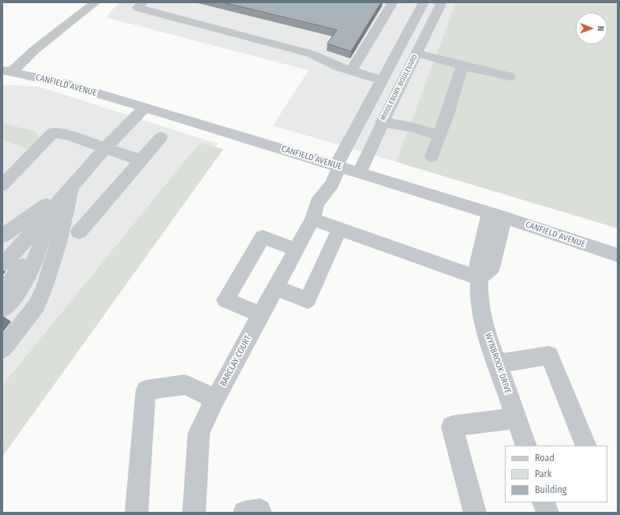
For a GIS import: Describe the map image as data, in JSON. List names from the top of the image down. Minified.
{"streets":{"street":["CANFIELD AVENUE","MIDDLEBURY BOULEVARD","BARCLAY COURT","WYNBROOK DRIVE"]},"crossings":[["CANFIELD AVENUE","MIDDLEBURY BOULEVARD"]],"legend":["Road","Park","Building"],"north":"right"}
